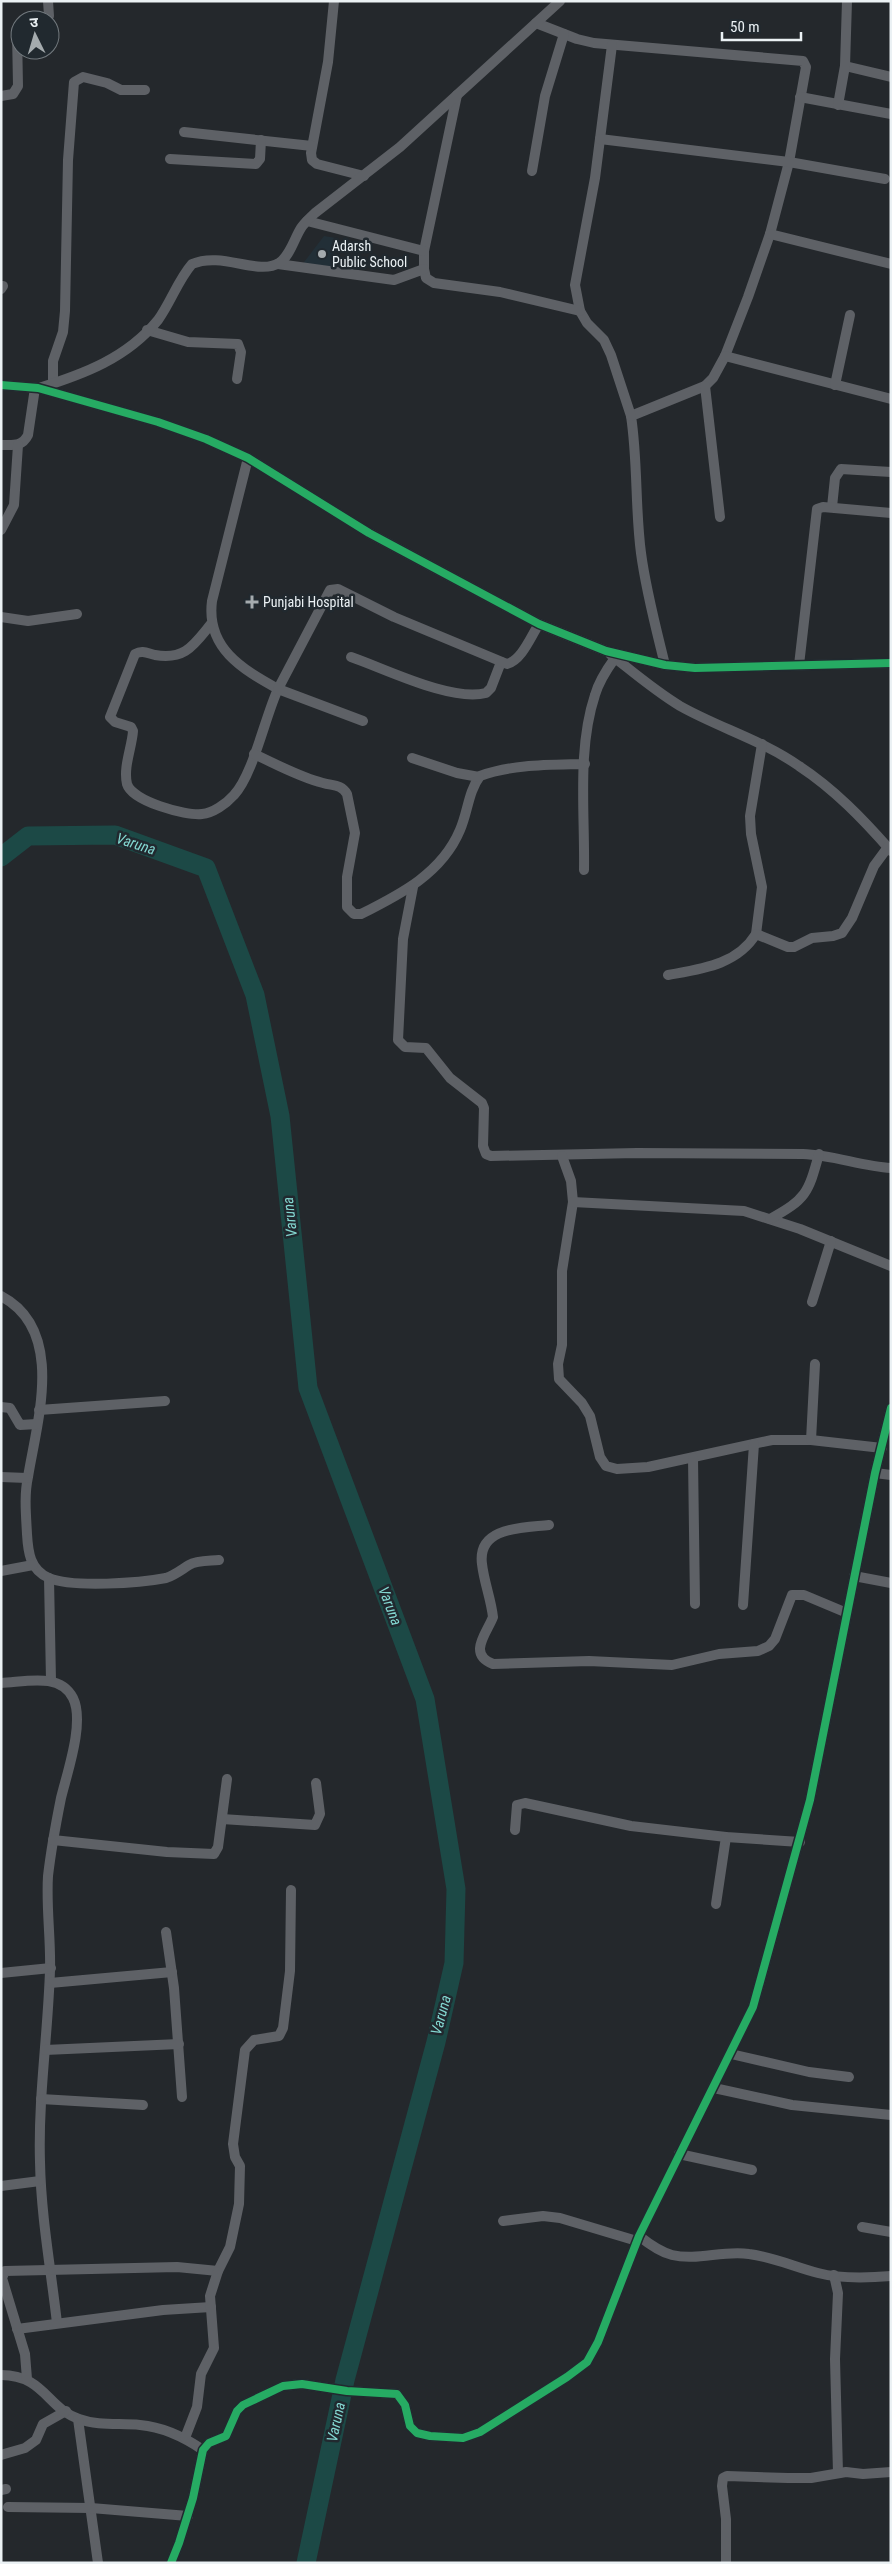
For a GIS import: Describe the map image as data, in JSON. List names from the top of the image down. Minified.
{"water":["Varuna"],"places":{"other":["Adarsh Public School"],"health":["Punjabi Hospital"]},"scale_bar":"50 m","north":"top"}
